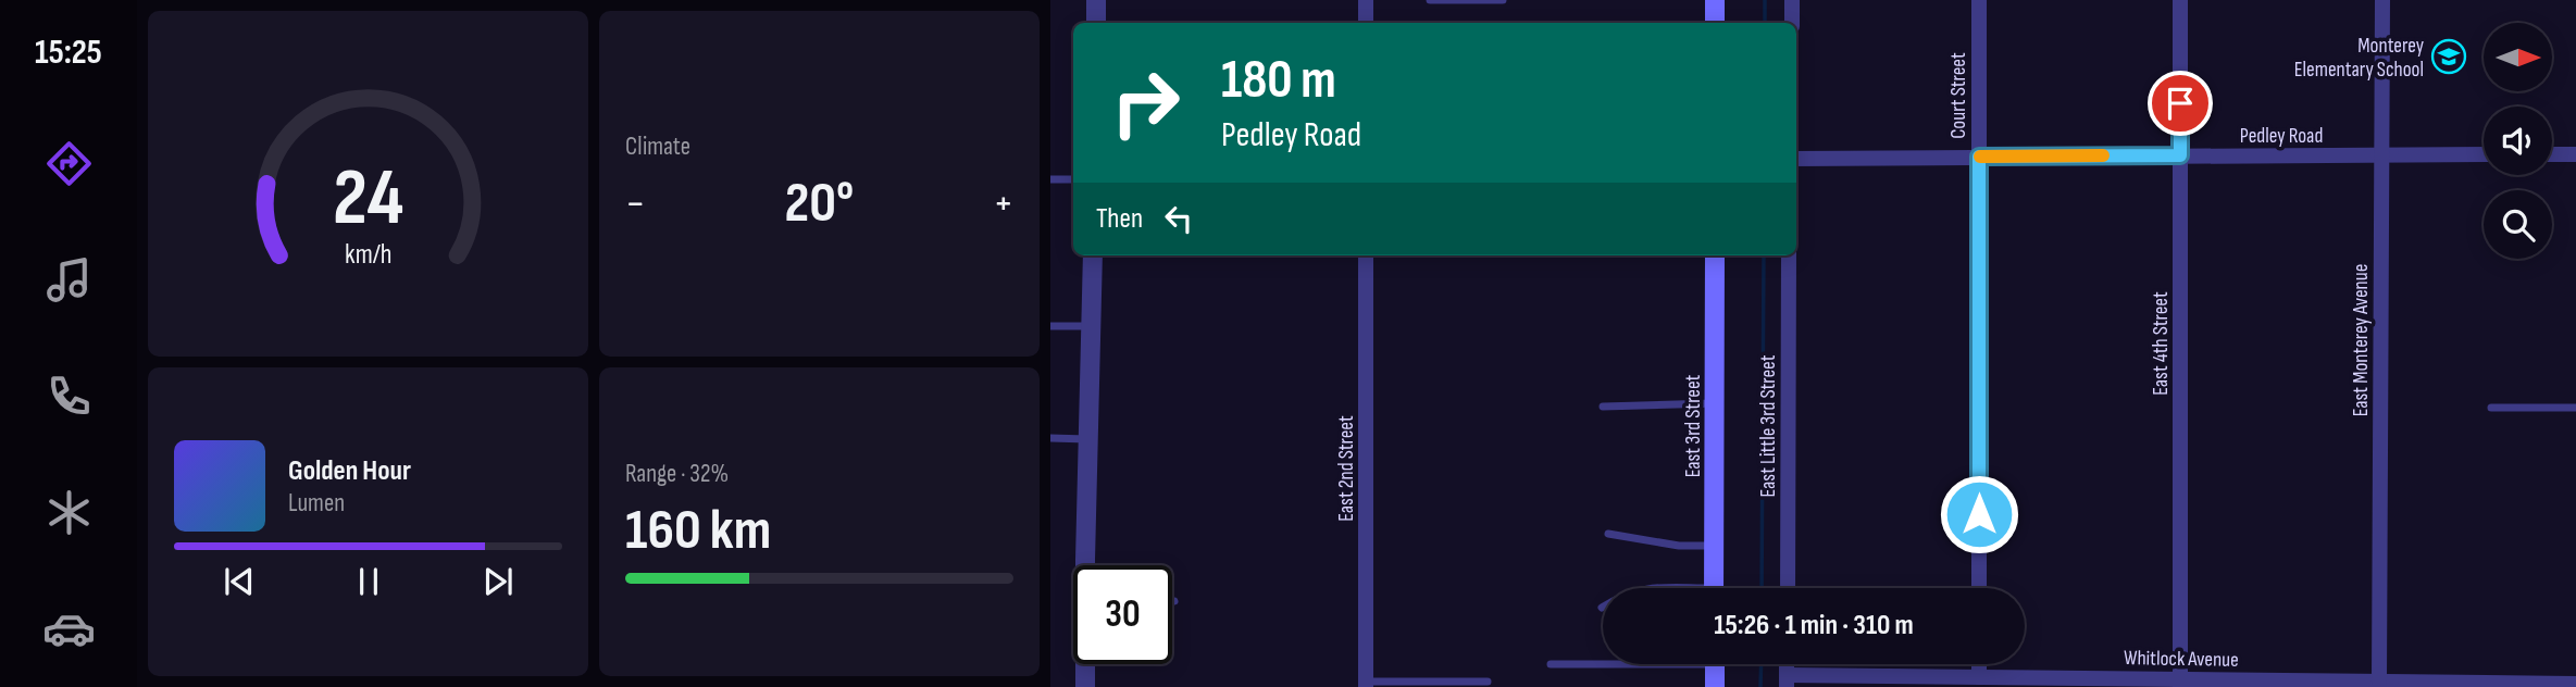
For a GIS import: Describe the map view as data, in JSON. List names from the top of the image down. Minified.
{"streets":{"main road":["East 3rd Street"],"street":["Court Street","Pedley Road","East Monterey Avenue","East 4th Street","East Little 3rd Street","East 2nd Street","Whitlock Avenue"]},"crossings":[["Court Street","Pedley Road"],["Pedley Road","East Monterey Avenue"],["Pedley Road","East 4th Street"],["East Monterey Avenue","Whitlock Avenue"],["East 4th Street","Whitlock Avenue"]],"places":{"school or university":["Monterey Elementary School"]},"north":"right","page":{"tabs":"15:25","tile":["Climate",["Range · 32%","160 km"]],"turn":["180 m","Pedley Road"],"heat":["−","20°","+"],"then":"Then","song":["Golden Hour","Lumen"],"limit":"30","trip":"15:26 · 1 min · 310 m","gauge":["24","km/h"]}}
